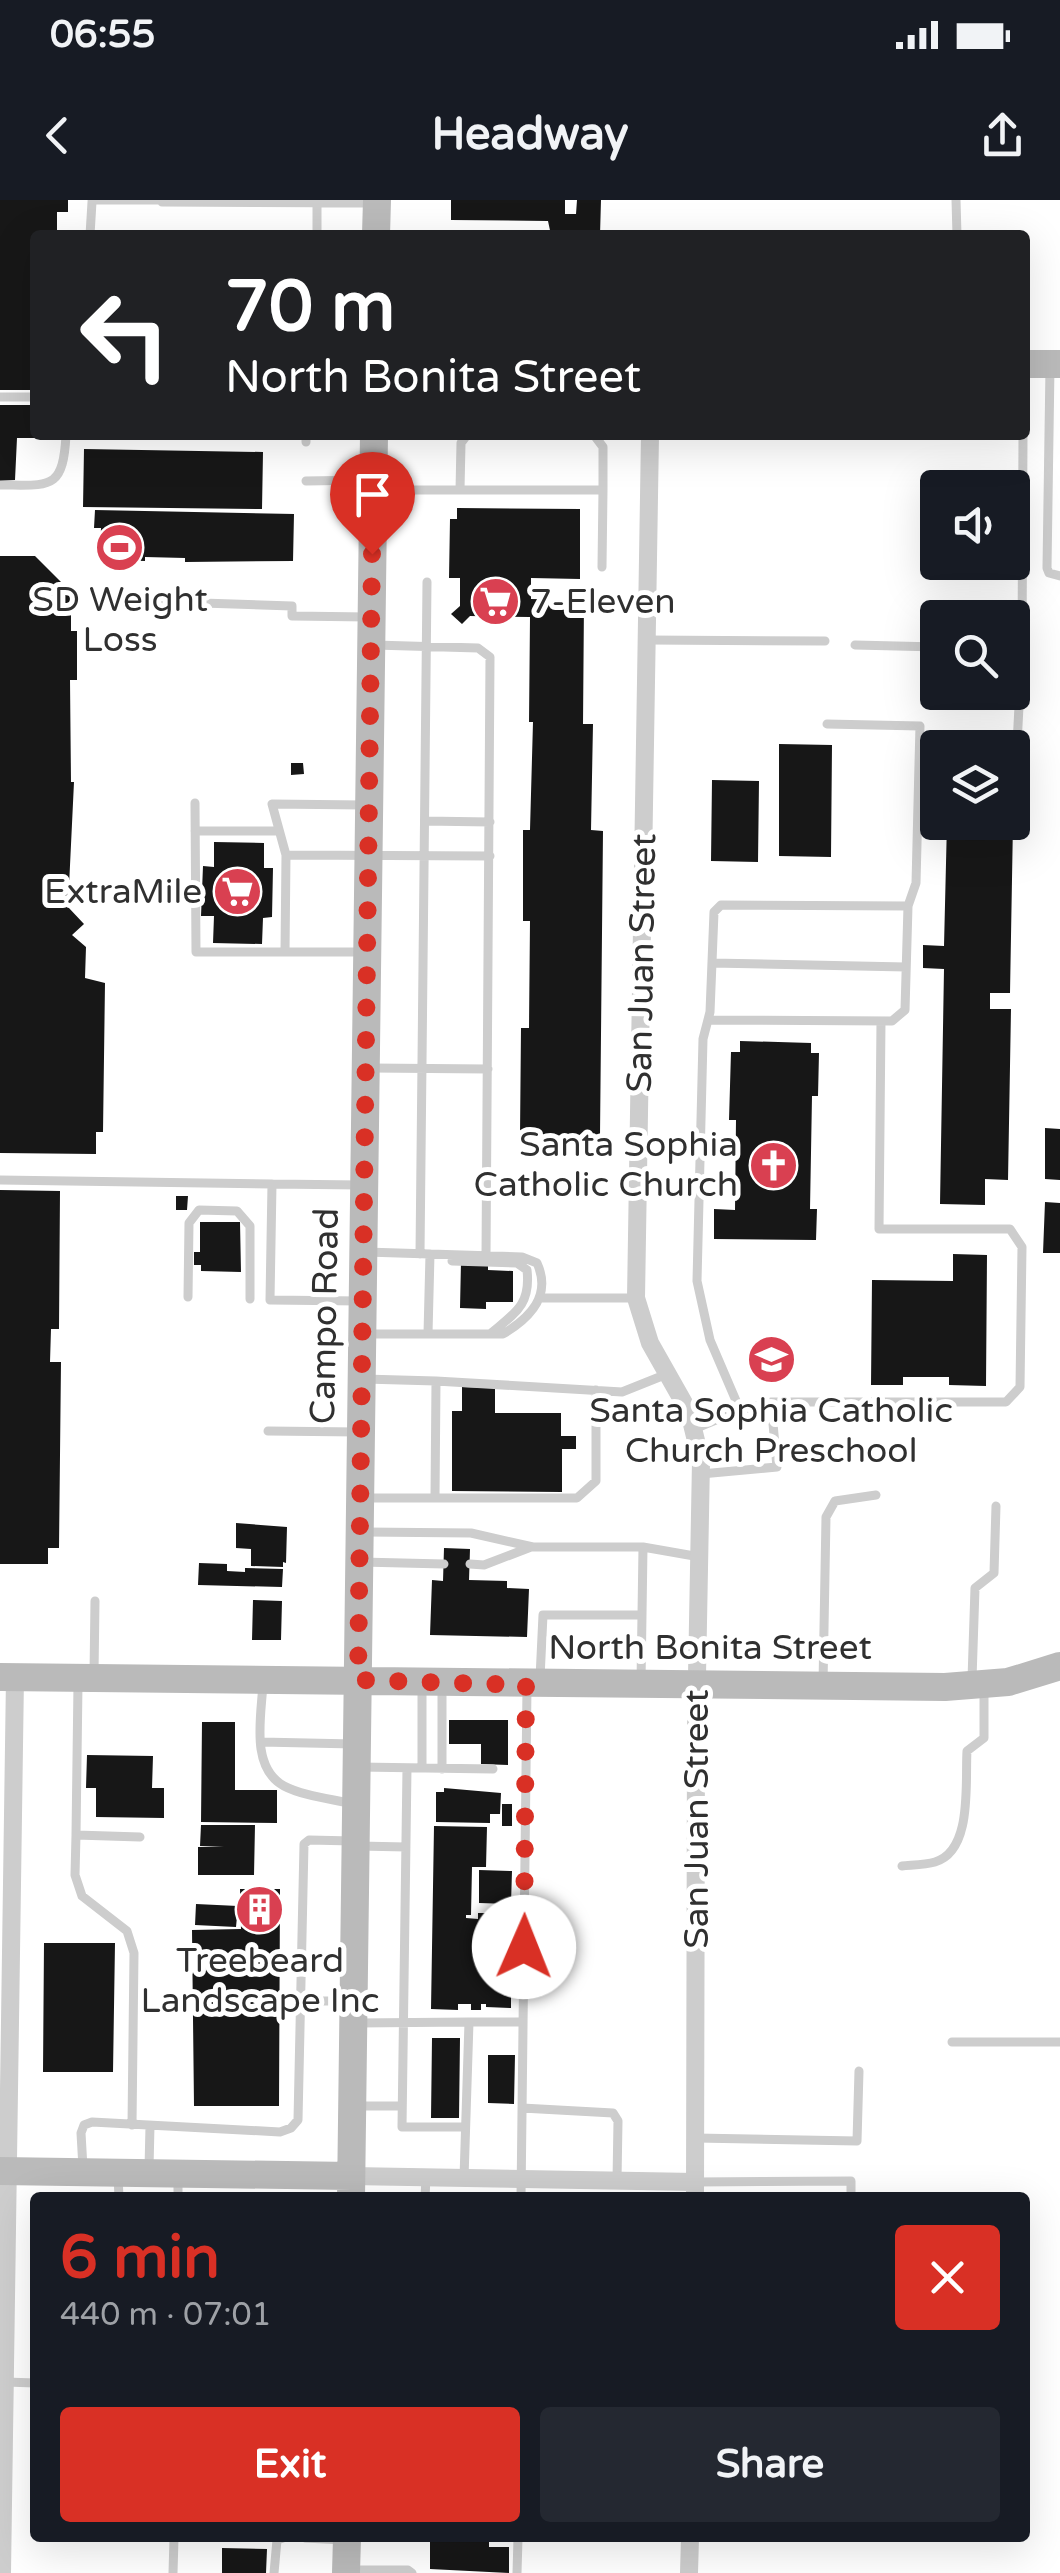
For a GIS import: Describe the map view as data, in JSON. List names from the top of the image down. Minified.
{"streets":{"main road":["Campo Road","North Bonita Street"],"street":["San Juan Street"]},"crossings":[["San Juan Street","North Bonita Street"],["Campo Road","North Bonita Street"]],"places":{"sports":["SD Weight Loss"],"supermarket":["7-Eleven","ExtraMile"],"church":["Santa Sophia Catholic Church"],"school or university":["Santa Sophia Catholic Church Preschool"],"building":["Treebeard Landscape Inc"]},"page":{"status":"06:55","header":"Headway","turn":["70 m","North Bonita Street"],"heading":["6 min","440 m · 07:01"],"buttons":["Exit","Share"]}}
